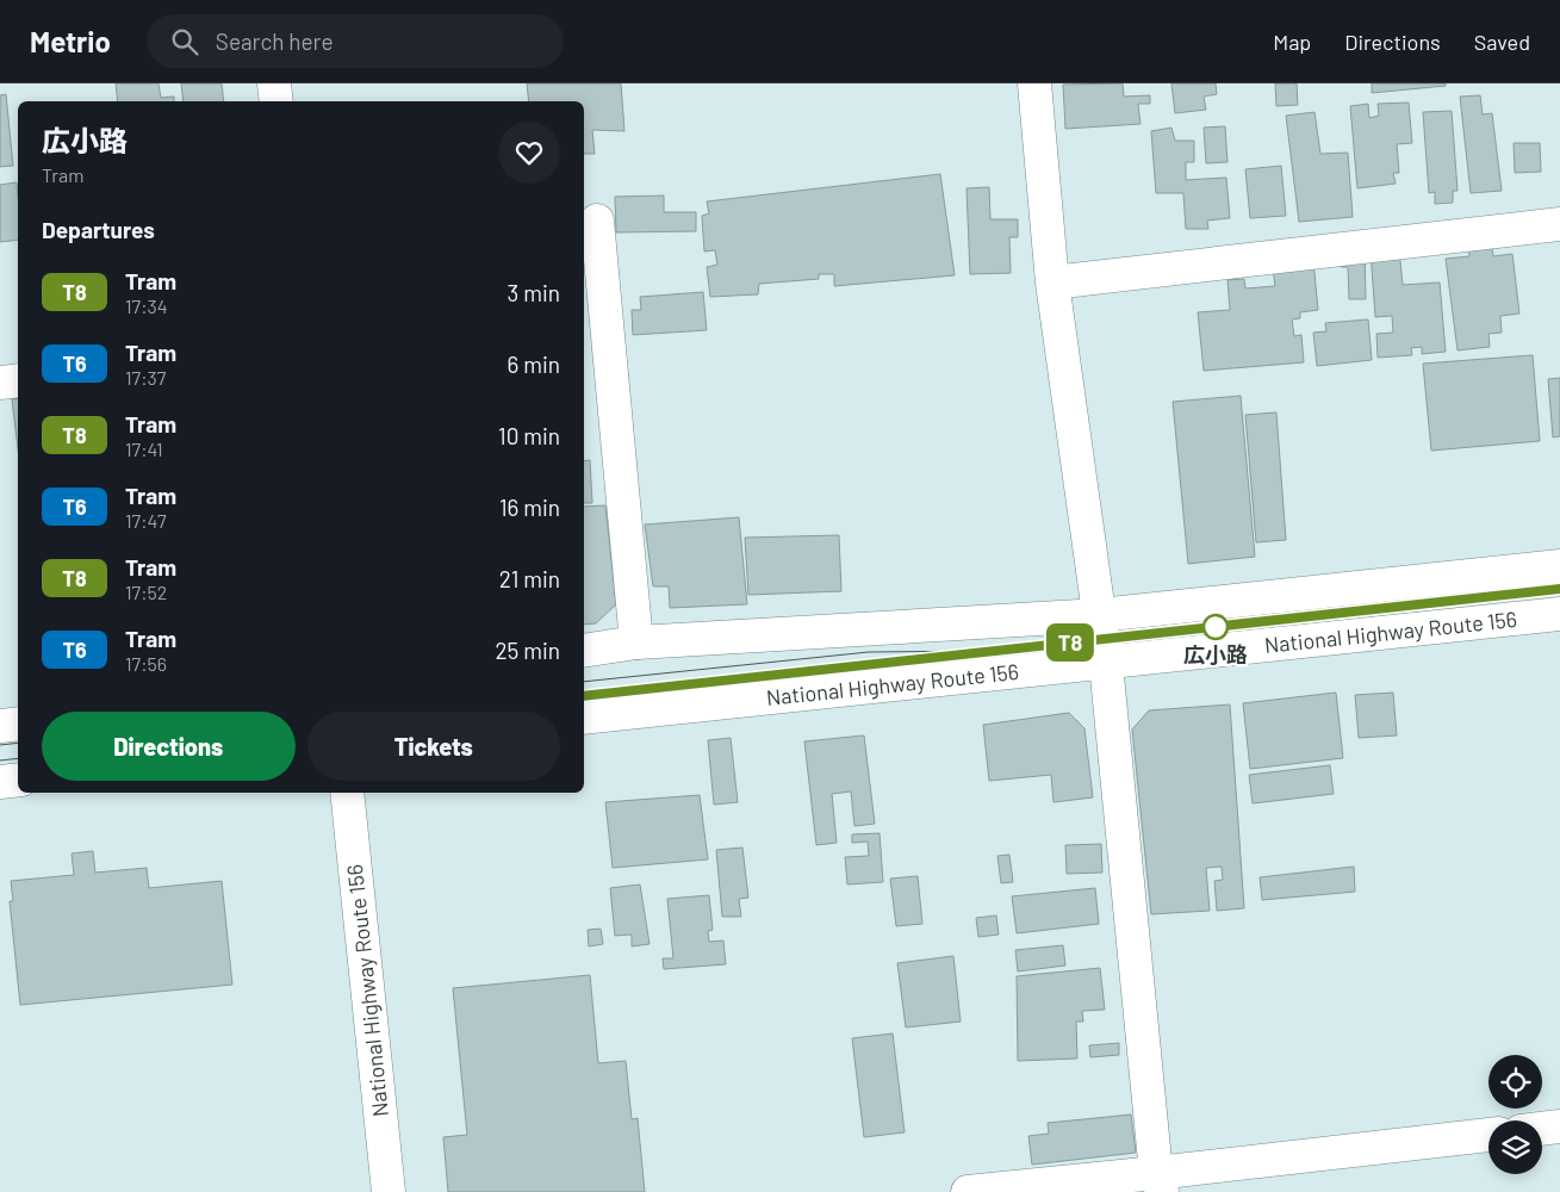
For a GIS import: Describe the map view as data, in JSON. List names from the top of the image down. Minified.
{"streets":{"main road":["National Highway Route 156"]},"places":["広小路"],"lines":["tram line T8"],"page":{"header":"Metrio","search":"Search here","nav":["Map","Directions","Saved"],"on_map":"T8","heading":[["広小路","Tram"],"Departures"],"list":[{"mark":"T8","name":"Tram","note":"17:34","value":"3 min"},{"mark":"T6","name":"Tram","note":"17:37","value":"6 min"},{"mark":"T8","name":"Tram","note":"17:41","value":"10 min"},{"mark":"T6","name":"Tram","note":"17:47","value":"16 min"},{"mark":"T8","name":"Tram","note":"17:52","value":"21 min"},{"mark":"T6","name":"Tram","note":"17:56","value":"25 min"}],"buttons":["Directions","Tickets"]}}
